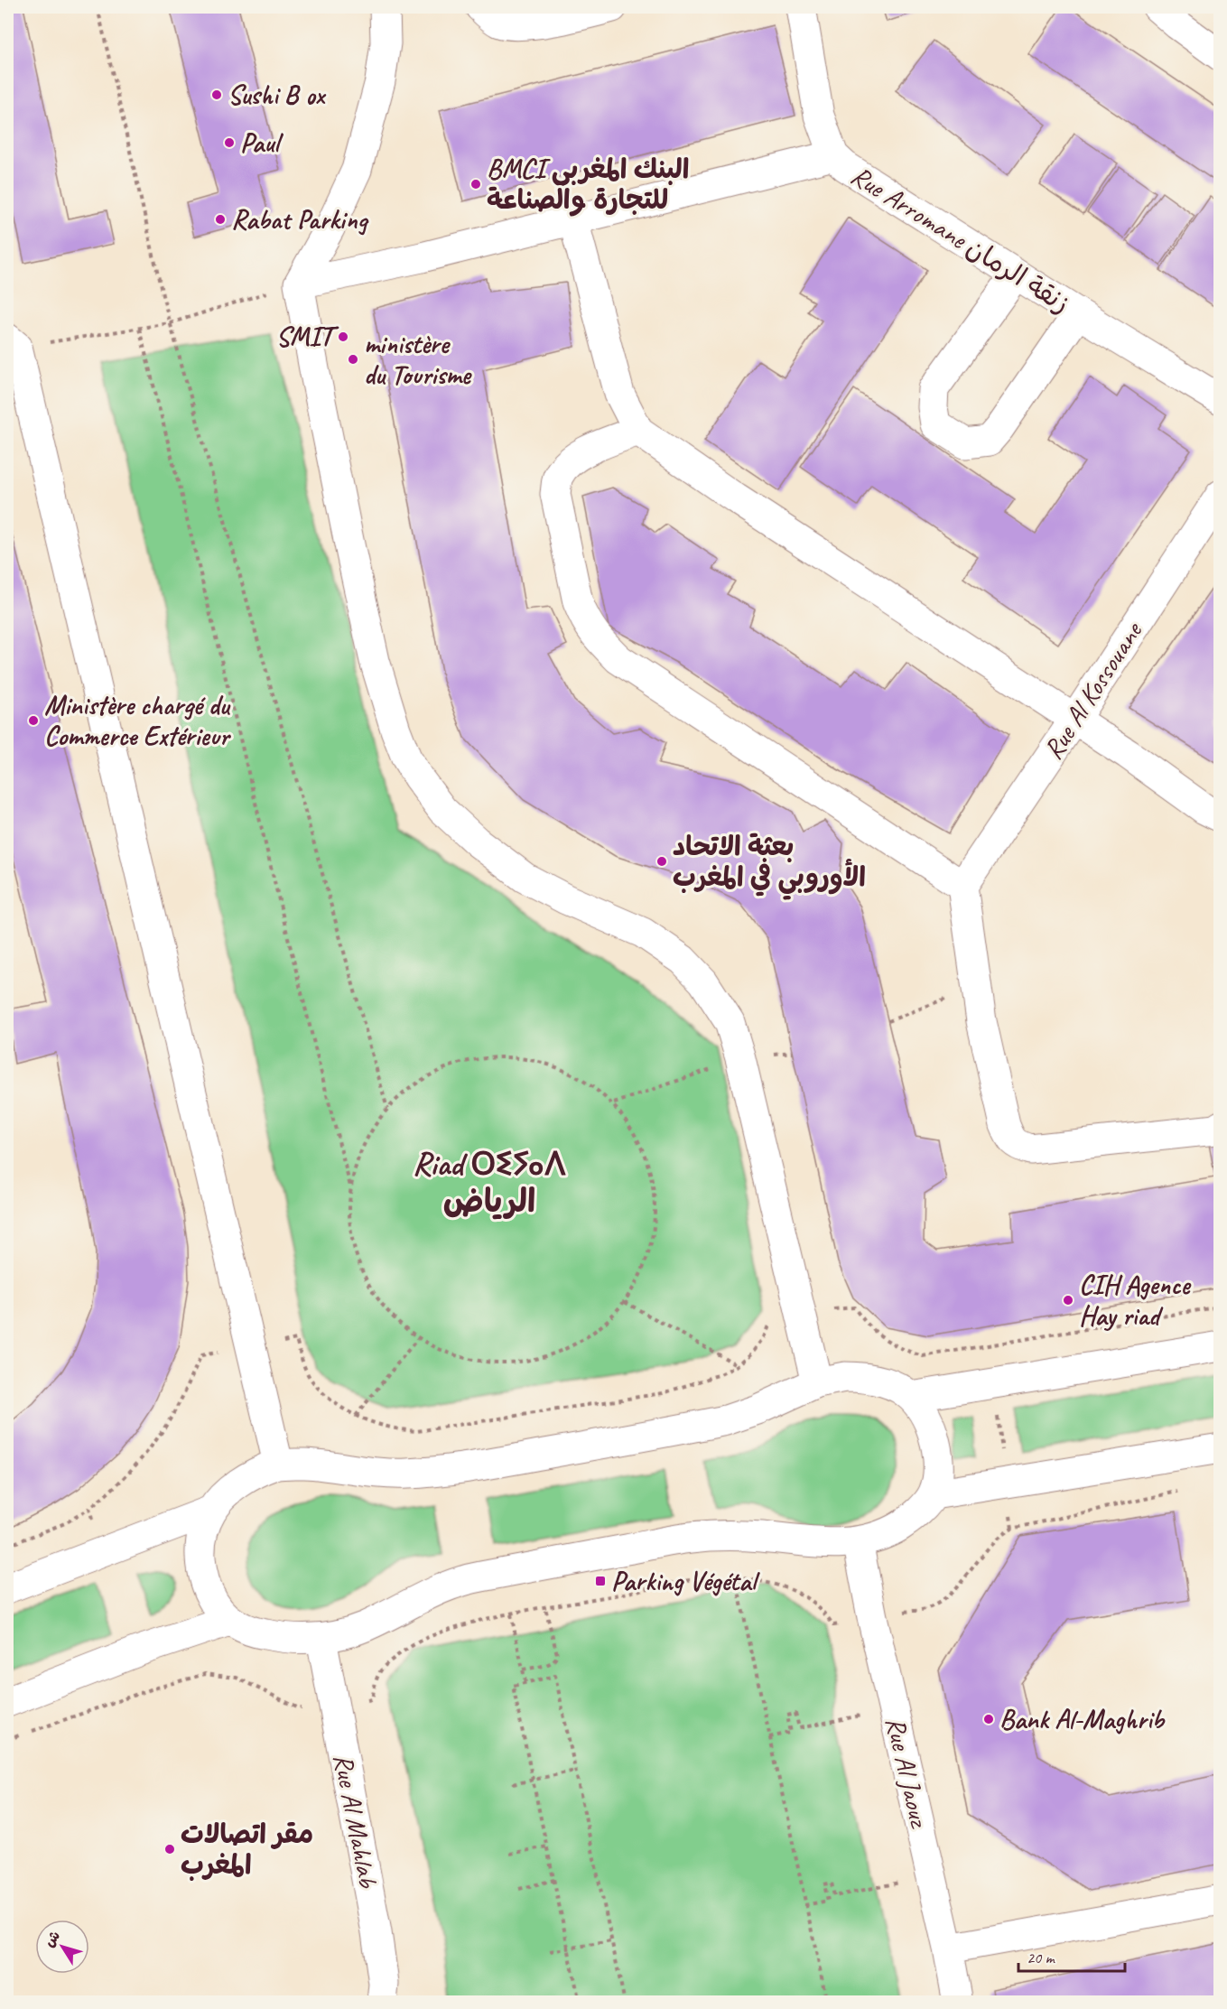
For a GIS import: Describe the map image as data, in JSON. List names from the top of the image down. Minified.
{"streets":{"street":["Rue Arromane زنقة الرمان","Rue Al Kossouane","Rue Al Jaouz","Rue Al Mahlab"]},"districts":["Riad ⵔⵉⵢⴰⴷ الرياض"],"places":{"other":["Sushi B ox","Paul","BMCI البنك المغربي للتجارة والصناعة","Rabat Parking","SMIT","ministère du Tourisme","Ministère chargé du Commerce Extérieur","بعثة الاتحاد الأوروبي في المغرب","CIH Agence Hay riad","Bank Al-Maghrib","مقر اتصالات المغرب"],"transit":["Parking Végétal"]},"scale_bar":"20 m","north":"top left"}
